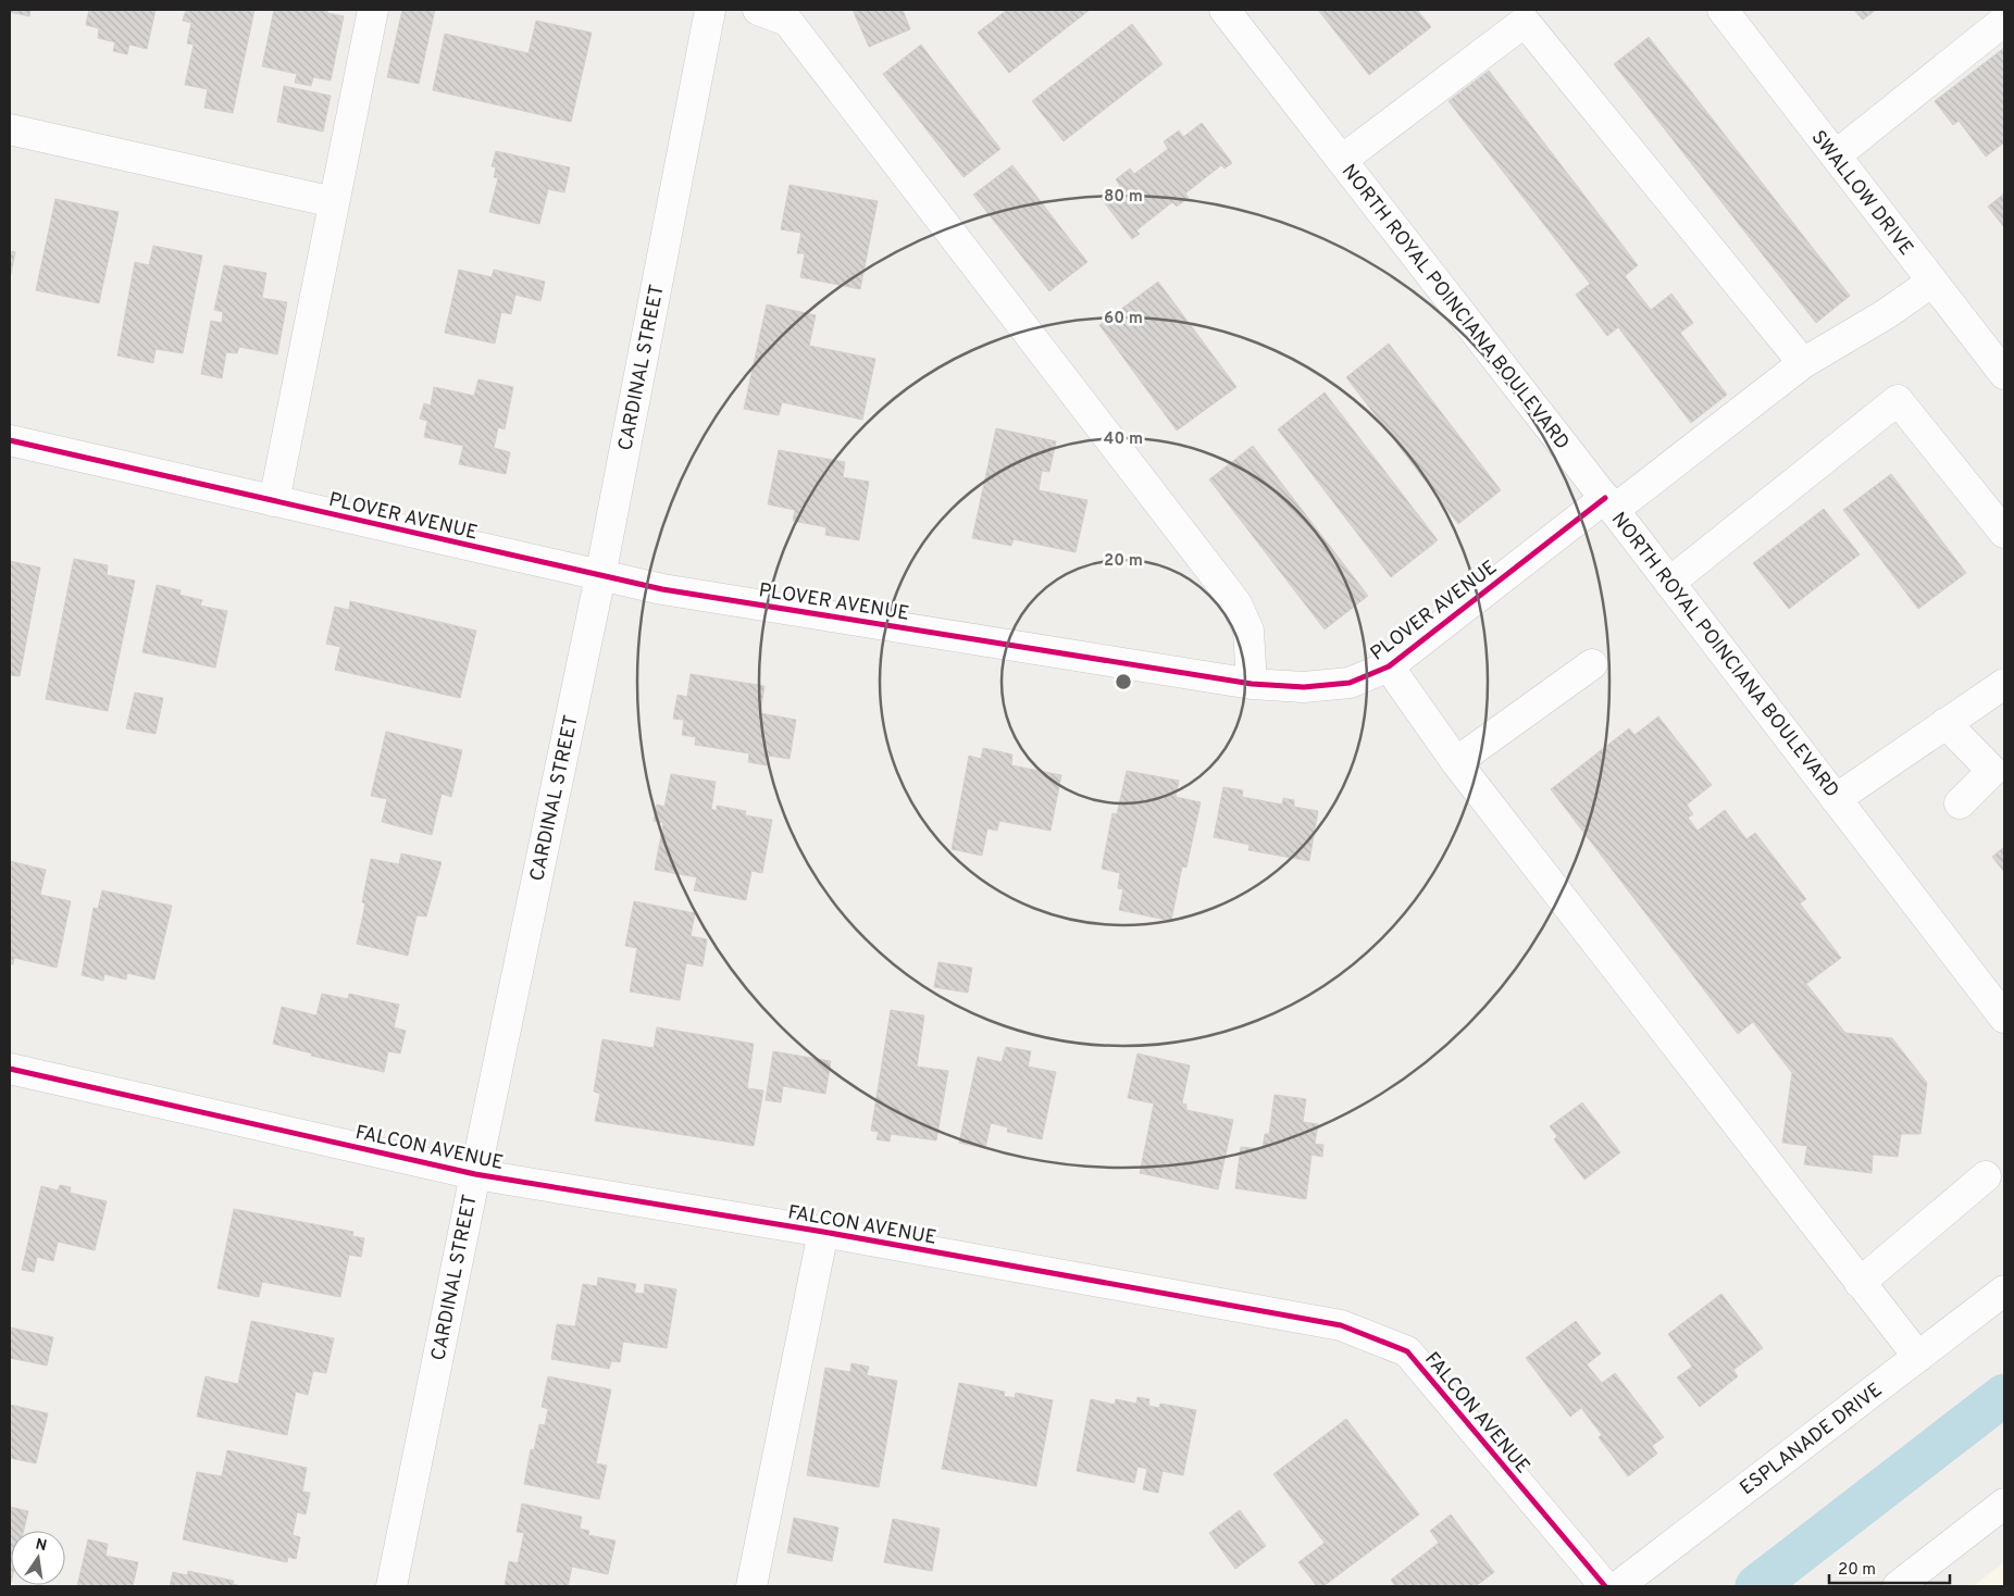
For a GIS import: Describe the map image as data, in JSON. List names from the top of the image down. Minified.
{"streets":{"street":["SWALLOW DRIVE","NORTH ROYAL POINCIANA BOULEVARD","CARDINAL STREET","PLOVER AVENUE","FALCON AVENUE","ESPLANADE DRIVE"]},"crossings":[["SWALLOW DRIVE","PLOVER AVENUE"],["NORTH ROYAL POINCIANA BOULEVARD","PLOVER AVENUE"],["CARDINAL STREET","PLOVER AVENUE"],["CARDINAL STREET","FALCON AVENUE"]],"scale_bar":"20 m","north":"top","rings":["80 m","60 m","40 m","20 m"]}
